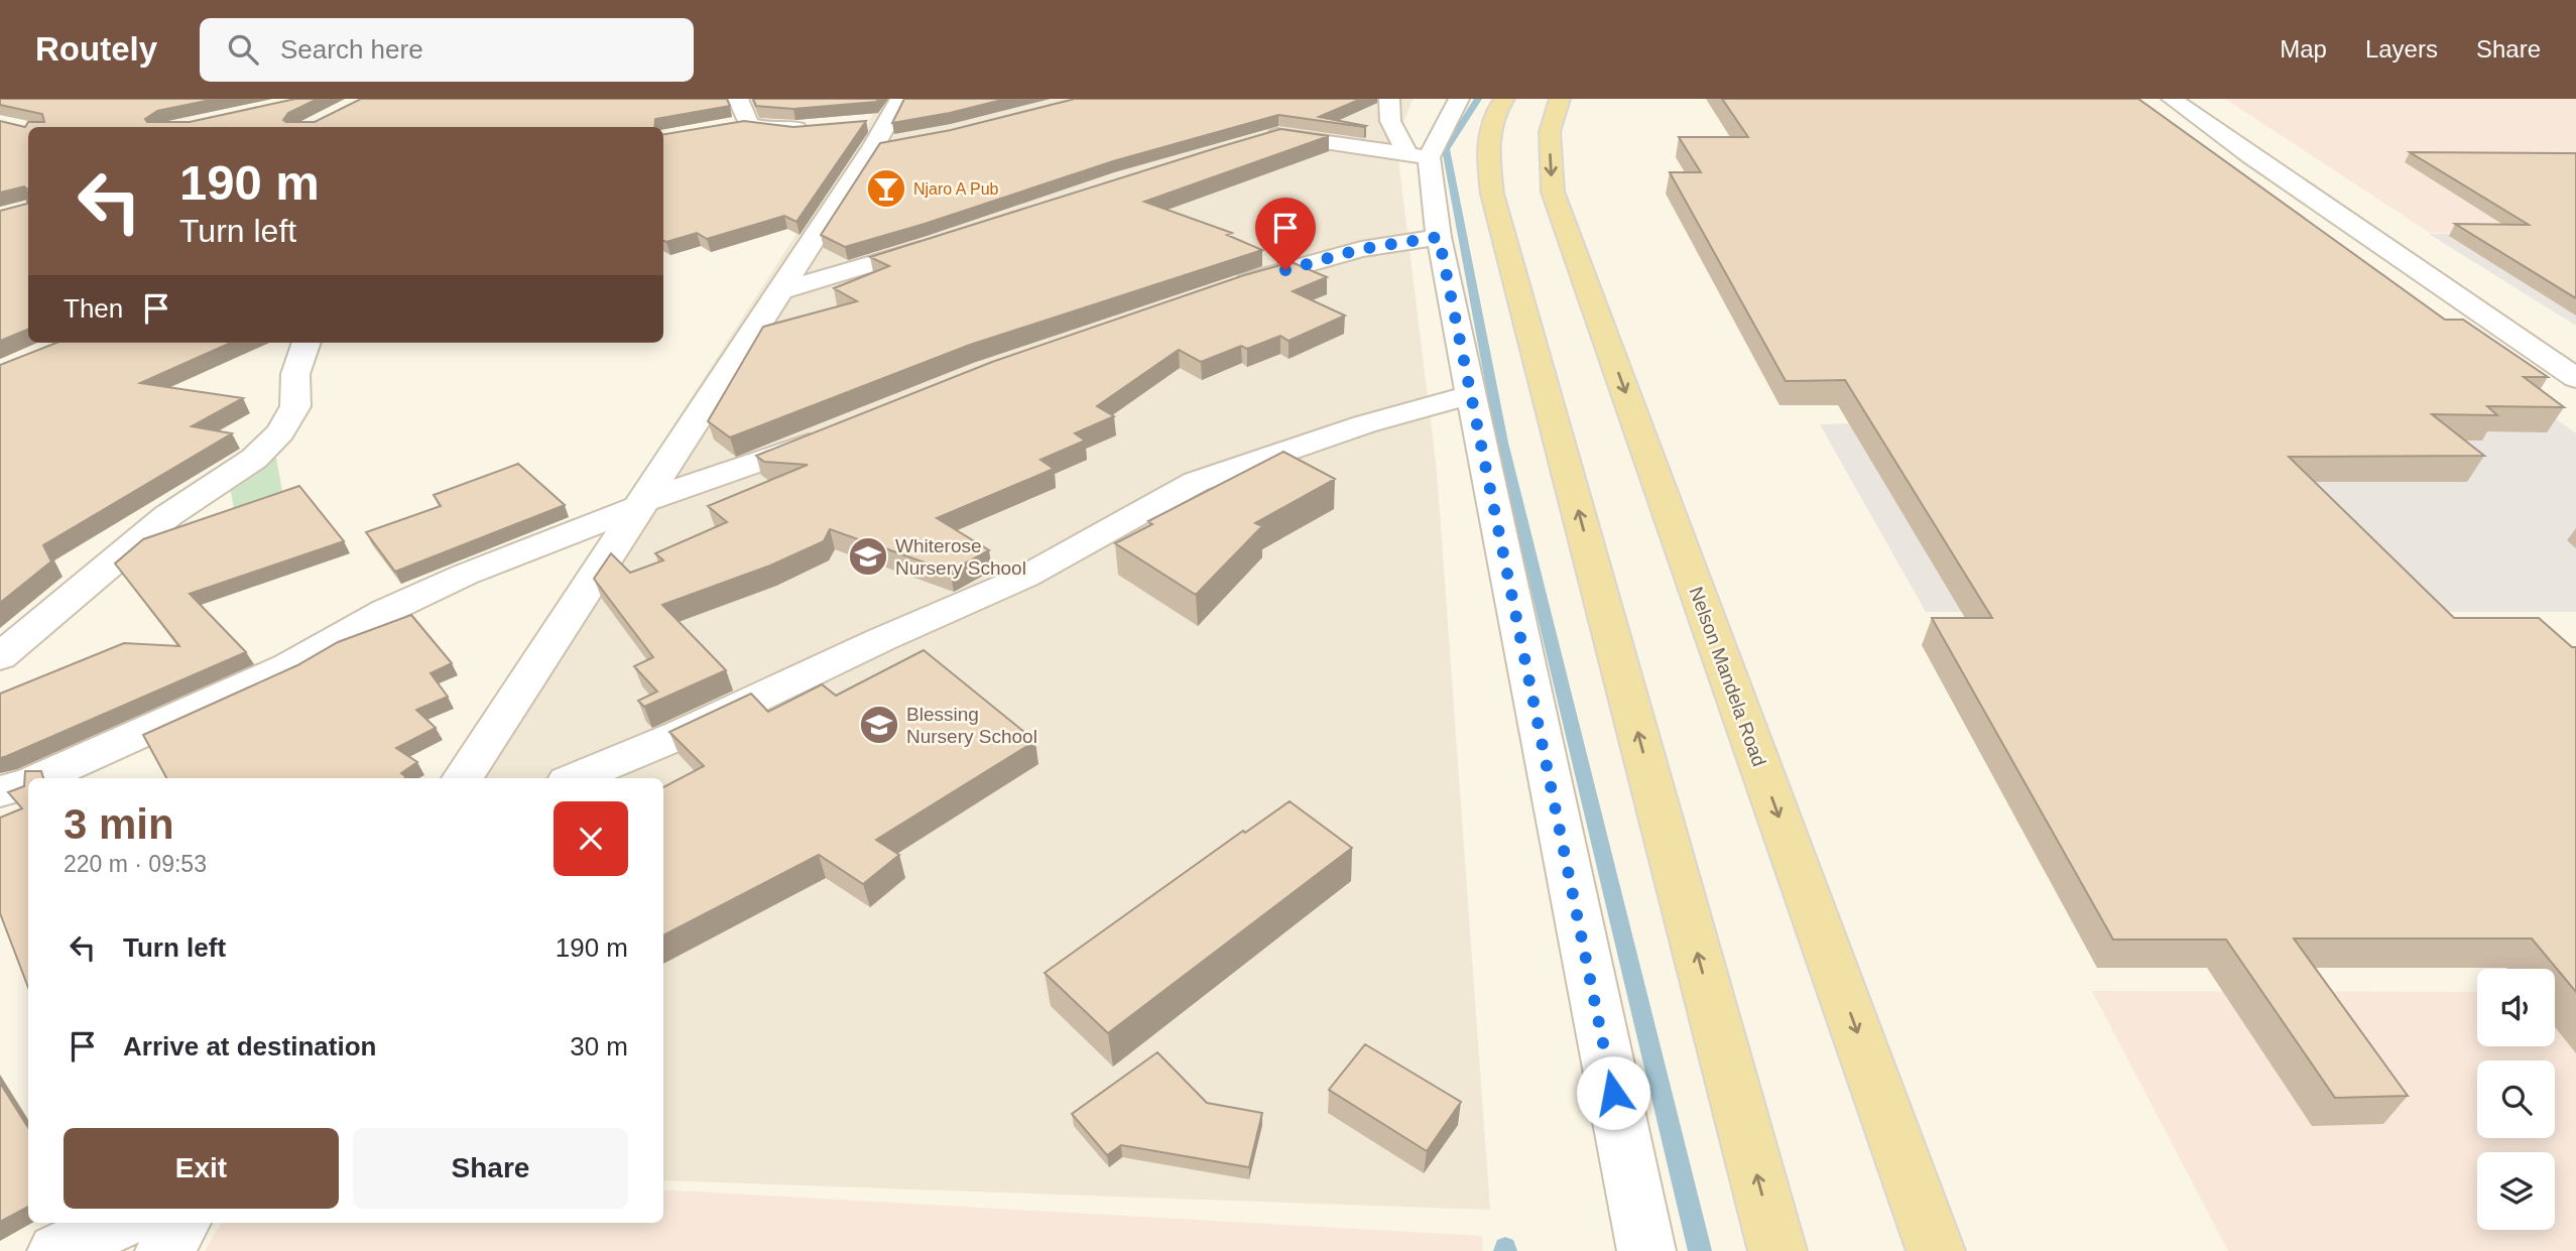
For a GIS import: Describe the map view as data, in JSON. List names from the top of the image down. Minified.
{"streets":{"main road":["Nelson Mandela Road"]},"places":{"bar":["Njaro A Pub"],"school or university":["Whiterose Nursery School","Blessing Nursery School"]},"page":{"header":"Routely","search":"Search here","nav":["Map","Layers","Share"],"turn":["190 m","Turn left"],"then":"Then","heading":["3 min","220 m · 09:53"],"list":[{"name":"Turn left","value":"190 m"},{"name":"Arrive at destination","value":"30 m"}],"buttons":["Exit","Share"]}}
